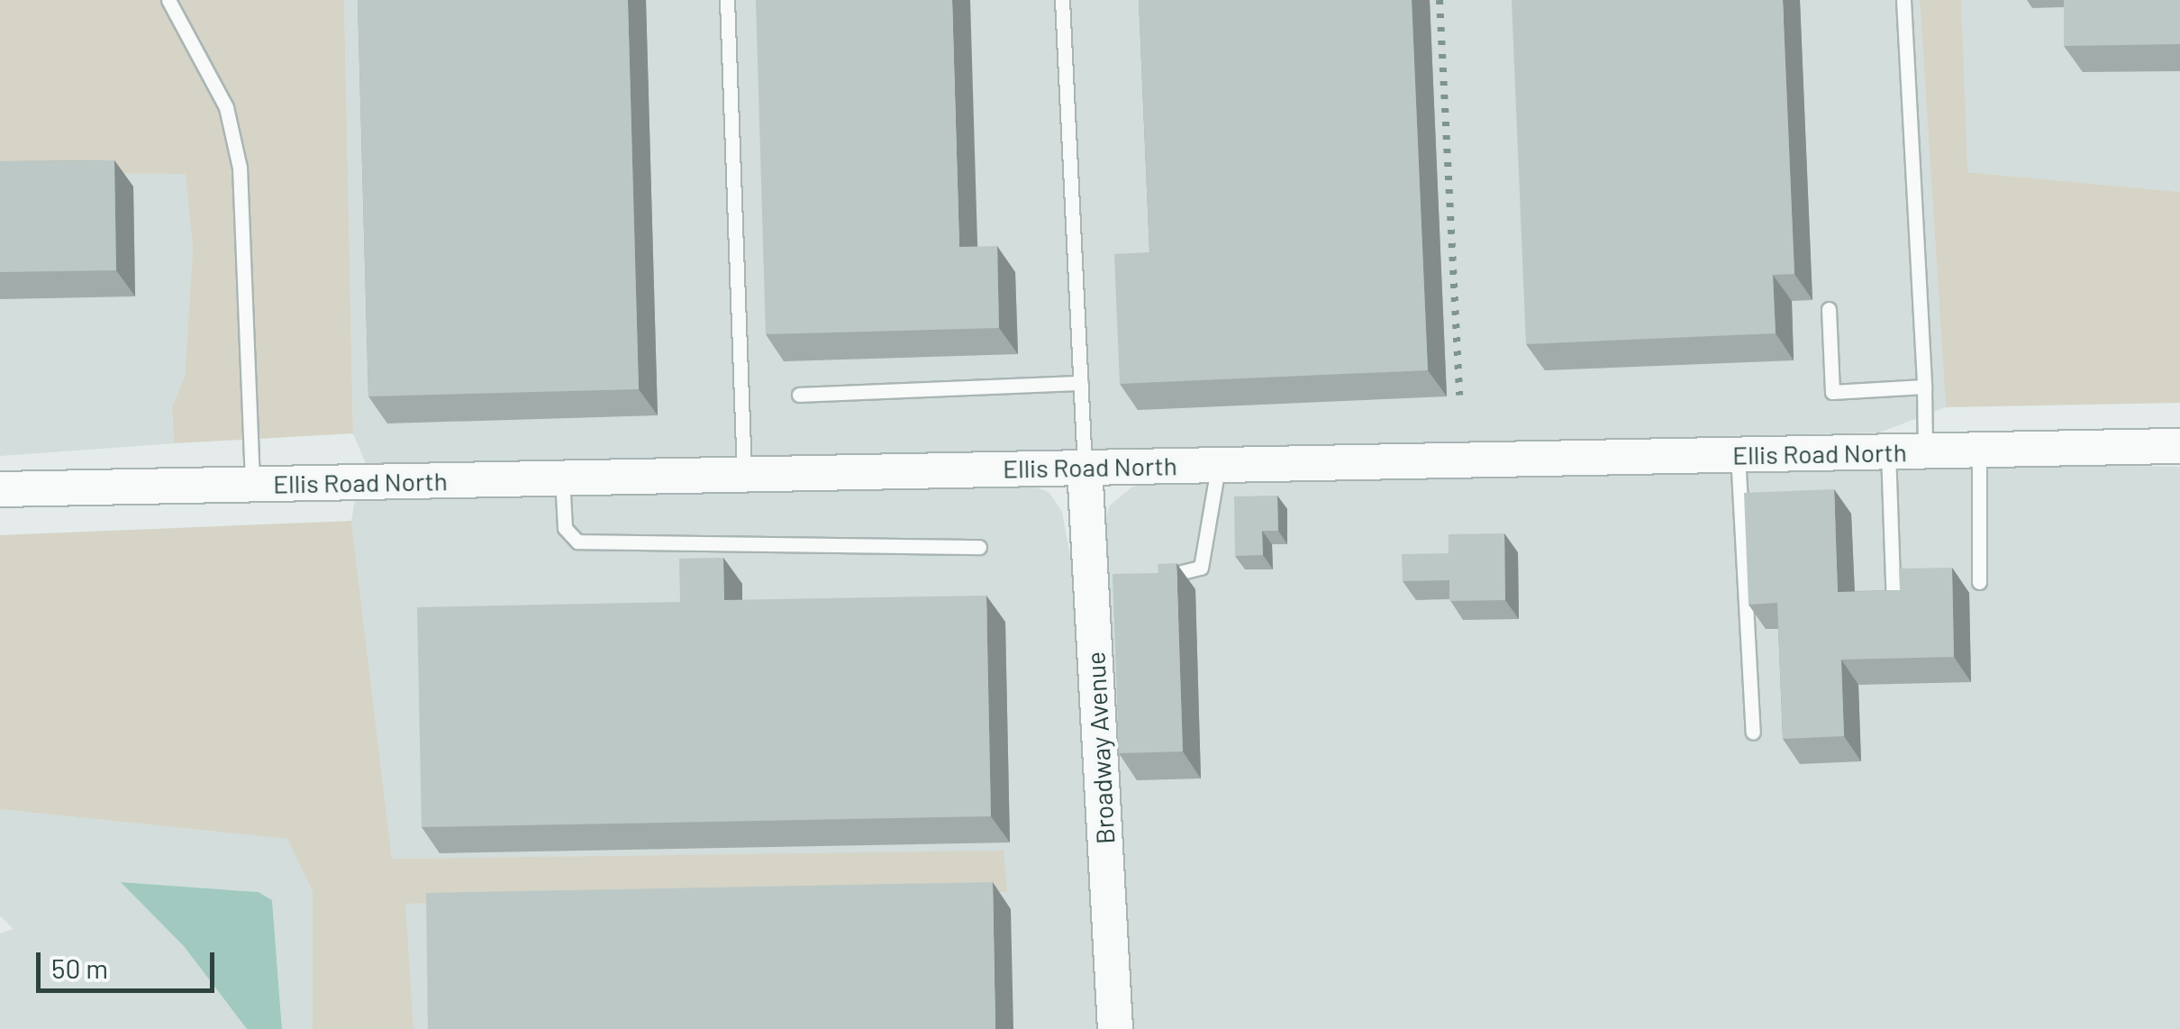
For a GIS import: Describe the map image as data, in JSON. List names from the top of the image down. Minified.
{"streets":{"street":["Ellis Road North","Broadway Avenue"]},"crossings":[["Ellis Road North","Broadway Avenue"]],"scale_bar":"50 m"}
